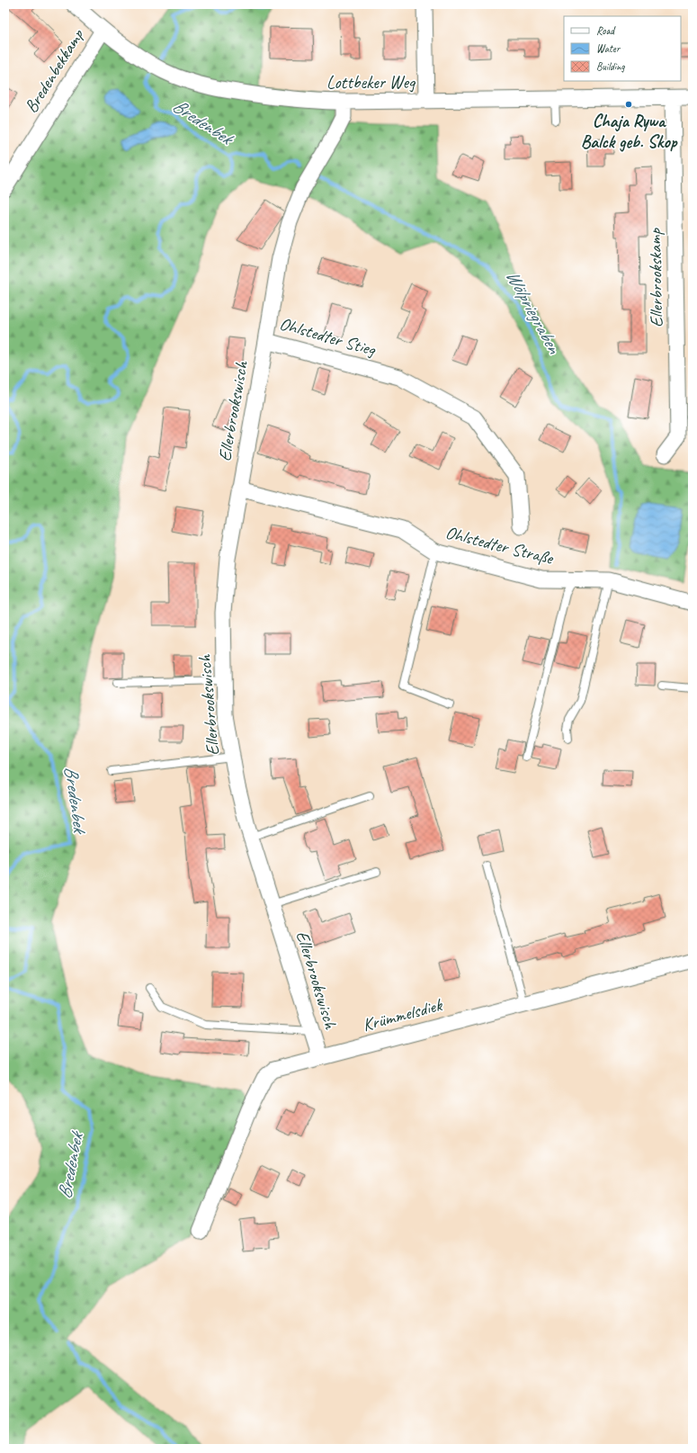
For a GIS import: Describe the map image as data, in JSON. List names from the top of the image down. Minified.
{"streets":{"street":["Bredenbekkamp","Lottbeker Weg","Ellerbrookskamp","Ohlstedter Stieg","Ellerbrookswisch","Ohlstedter Straße","Krümmelsdiek"]},"crossings":[["Bredenbekkamp","Lottbeker Weg"],["Lottbeker Weg","Ellerbrookskamp"],["Lottbeker Weg","Ohlstedter Stieg"],["Ohlstedter Stieg","Ellerbrookswisch"],["Ellerbrookswisch","Ohlstedter Straße"],["Ellerbrookswisch","Krümmelsdiek"]],"water":["Bredenbek","Wölpriegraben"],"places":["Chaja Rywa Balck geb. Skop"],"legend":["Road","Water","Building"]}
